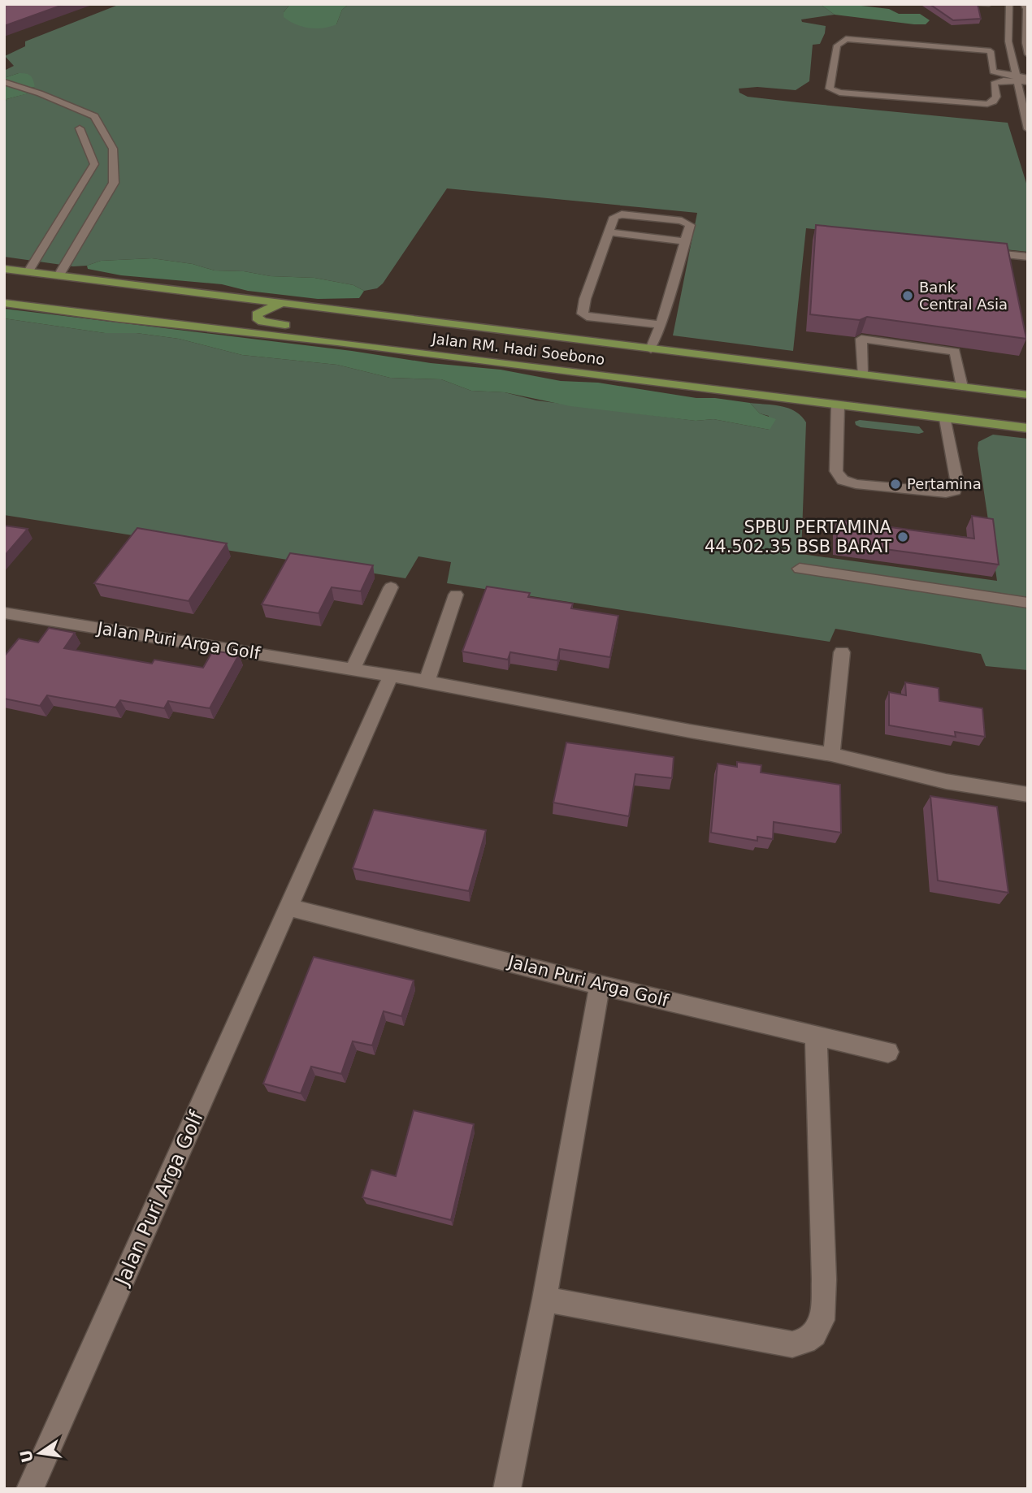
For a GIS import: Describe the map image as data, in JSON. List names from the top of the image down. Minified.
{"streets":{"main road":["Jalan RM. Hadi Soebono"],"street":["Jalan Puri Arga Golf"]},"places":["Bank Central Asia","Pertamina","SPBU PERTAMINA 44.502.35 BSB BARAT"],"north":"left"}
